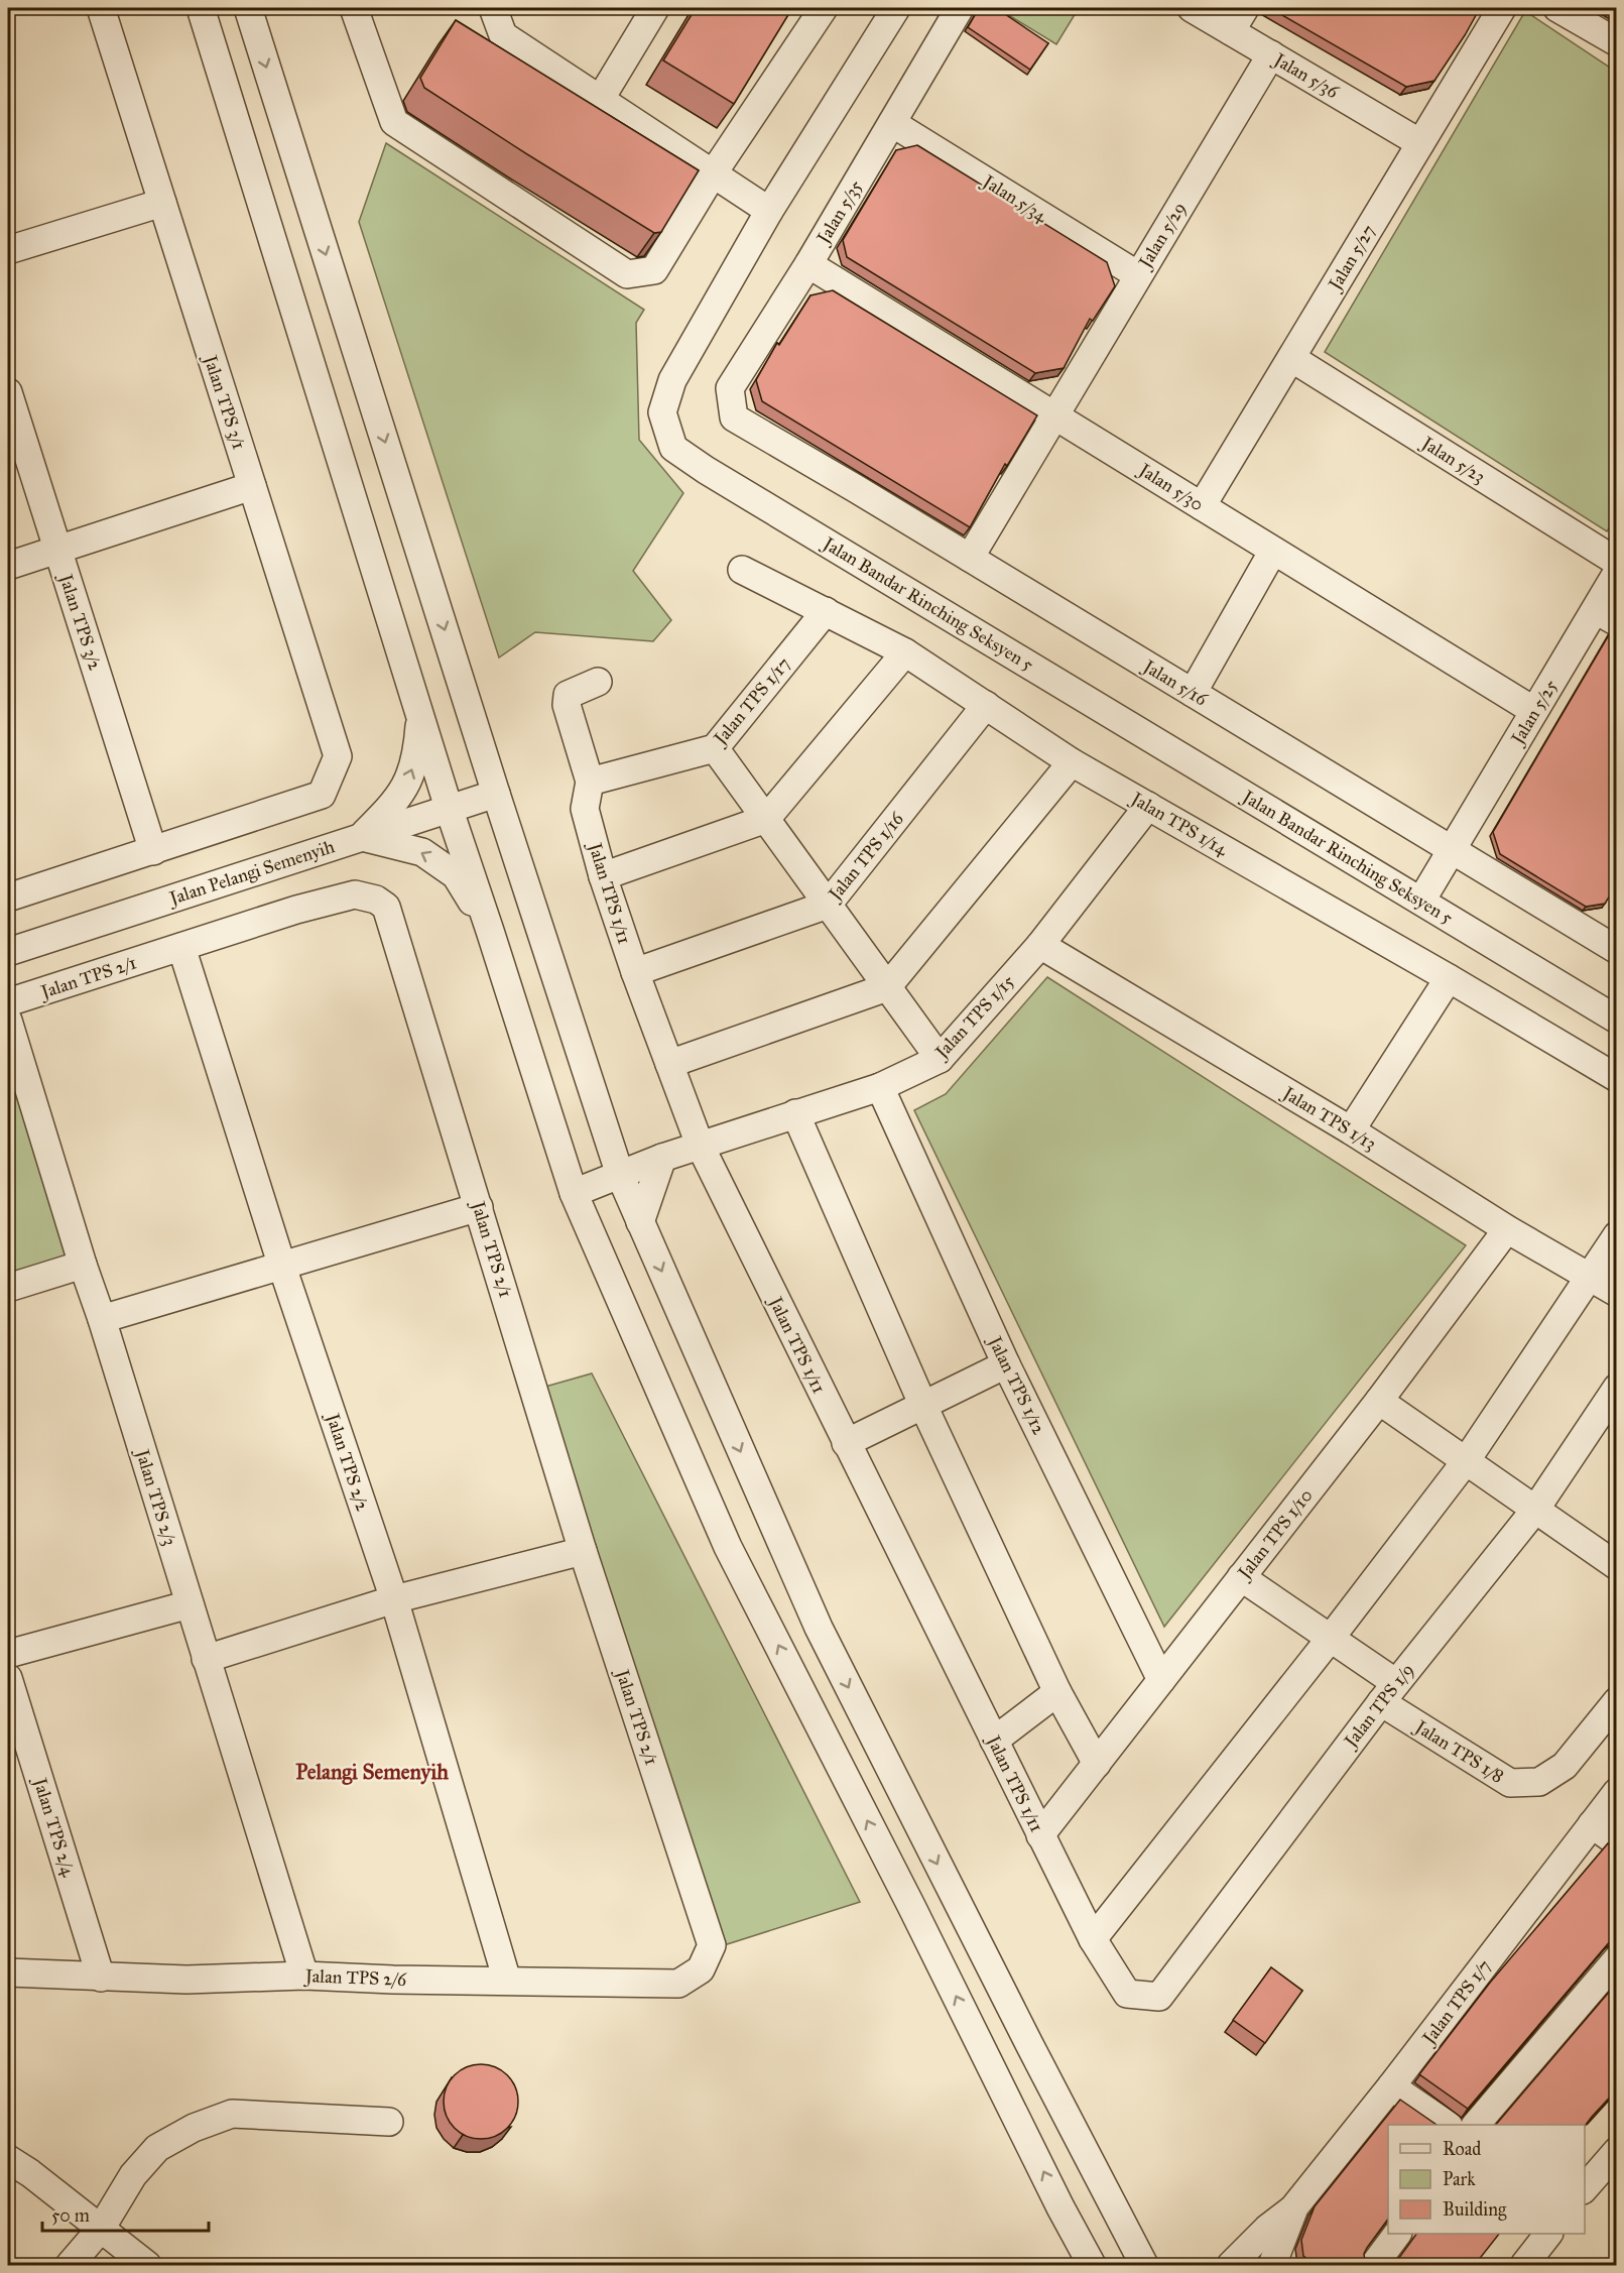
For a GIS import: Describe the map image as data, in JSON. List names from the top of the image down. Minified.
{"streets":{"street":["Jalan 5/36","Jalan 5/34","Jalan 5/35","Jalan 5/29","Jalan 5/27","Jalan TPS 3/1","Jalan 5/23","Jalan 5/30","Jalan Bandar Rinching Seksyen 5","Jalan TPS 3/2","Jalan 5/16","Jalan TPS 1/17","Jalan 5/25","Jalan TPS 1/14","Jalan TPS 1/16","Jalan Pelangi Semenyih","Jalan TPS 1/11","Jalan TPS 2/1","Jalan TPS 1/15","Jalan TPS 1/13","Jalan TPS 1/12","Jalan TPS 2/2","Jalan TPS 2/3","Jalan TPS 1/10","Jalan TPS 1/9","Jalan TPS 1/8","Jalan TPS 2/4","Jalan TPS 2/6","Jalan TPS 1/7"]},"crossings":[["Jalan 5/36","Jalan 5/29"],["Jalan 5/36","Jalan 5/27"],["Jalan 5/34","Jalan 5/35"],["Jalan 5/34","Jalan 5/29"],["Jalan 5/35","Jalan 5/30"],["Jalan 5/35","Jalan 5/16"],["Jalan 5/29","Jalan 5/30"],["Jalan 5/29","Jalan 5/16"],["Jalan 5/27","Jalan 5/23"],["Jalan 5/27","Jalan 5/30"],["Jalan TPS 3/1","Jalan TPS 3/2"],["Jalan 5/30","Jalan 5/25"],["Jalan Bandar Rinching Seksyen 5","Jalan 5/25"],["Jalan 5/16","Jalan 5/25"],["Jalan TPS 1/17","Jalan TPS 1/14"],["Jalan TPS 1/17","Jalan TPS 1/11"],["Jalan TPS 1/14","Jalan TPS 1/16"],["Jalan TPS 1/14","Jalan TPS 1/15"],["Jalan TPS 1/16","Jalan TPS 1/11"],["Jalan TPS 1/11","Jalan TPS 1/15"],["Jalan TPS 1/11","Jalan TPS 1/10"],["Jalan TPS 1/11","Jalan TPS 1/9"],["Jalan TPS 2/1","Jalan TPS 2/2"],["Jalan TPS 2/1","Jalan TPS 2/6"],["Jalan TPS 1/15","Jalan TPS 1/13"],["Jalan TPS 1/15","Jalan TPS 1/12"],["Jalan TPS 1/13","Jalan TPS 1/10"],["Jalan TPS 1/12","Jalan TPS 1/10"],["Jalan TPS 2/2","Jalan TPS 2/6"],["Jalan TPS 2/3","Jalan TPS 2/6"],["Jalan TPS 1/10","Jalan TPS 1/8"],["Jalan TPS 1/9","Jalan TPS 1/8"],["Jalan TPS 2/4","Jalan TPS 2/6"]],"districts":["Pelangi Semenyih"],"legend":["Road","Park","Building"],"scale_bar":"50 m"}
